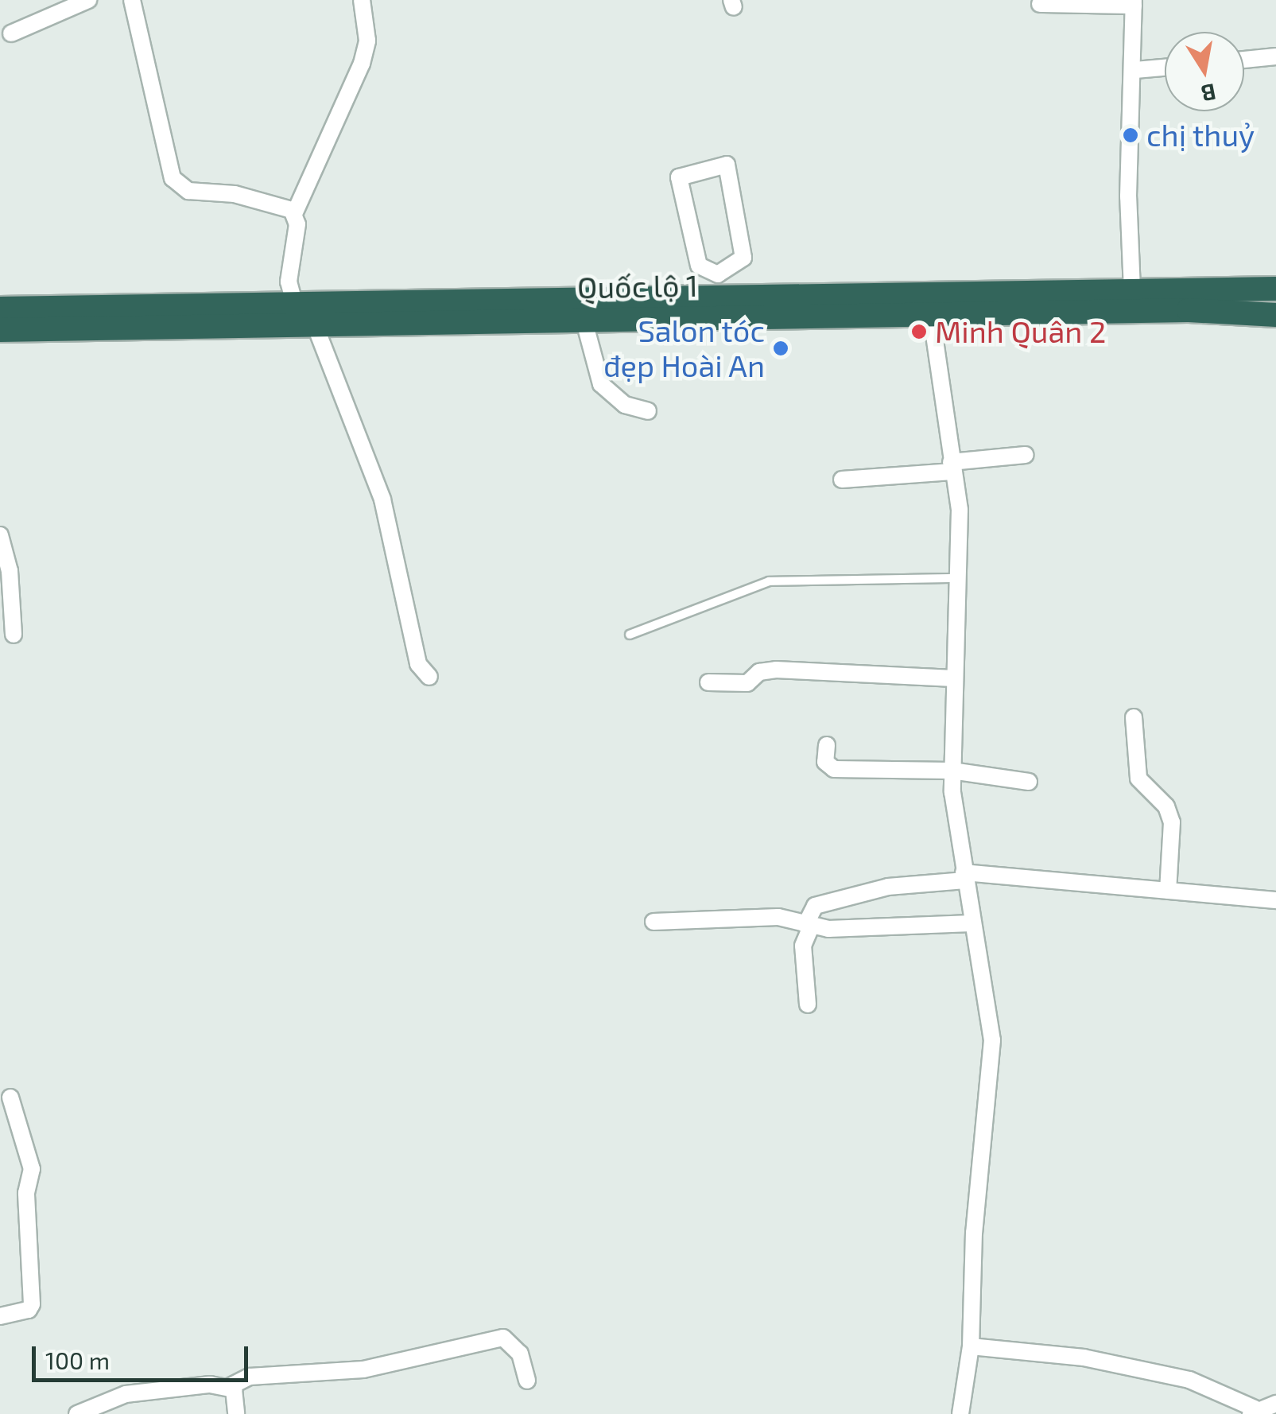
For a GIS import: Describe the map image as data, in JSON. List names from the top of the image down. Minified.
{"streets":{"highway":["Quốc lộ 1"]},"places":["chị thuỷ","Minh Quân 2","Salon tóc đẹp Hoài An"],"scale_bar":"100 m","north":"bottom"}
